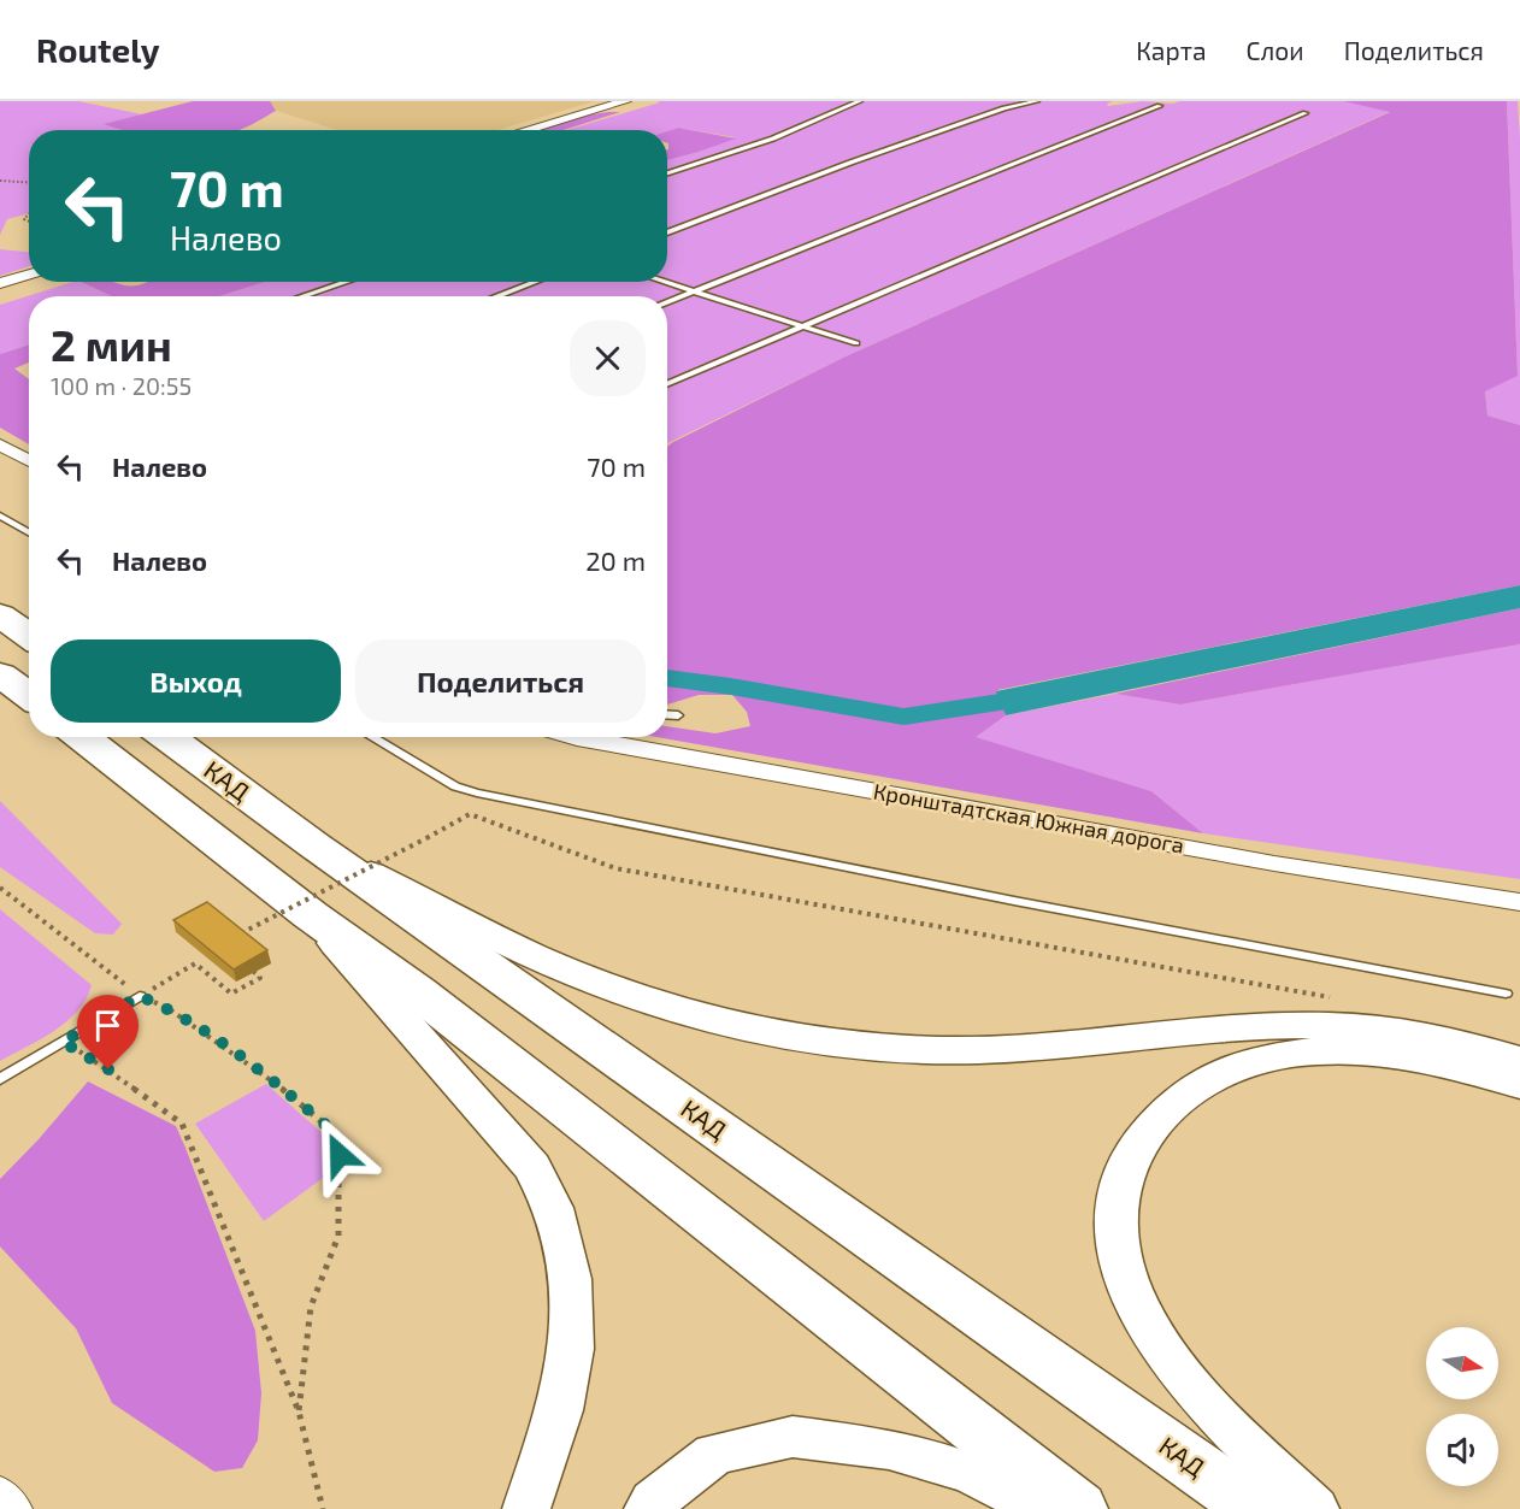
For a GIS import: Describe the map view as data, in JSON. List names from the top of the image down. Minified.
{"streets":{"highway":["КАД"],"street":["Кронштадтская Южная дорога"]},"north":"right","page":{"header":"Routely","nav":["Карта","Слои","Поделиться"],"turn":["70 m","Налево"],"heading":["2 мин","100 m · 20:55"],"list":[{"name":"Налево","value":"70 m"},{"name":"Налево","value":"20 m"}],"buttons":["Выход","Поделиться"]}}
